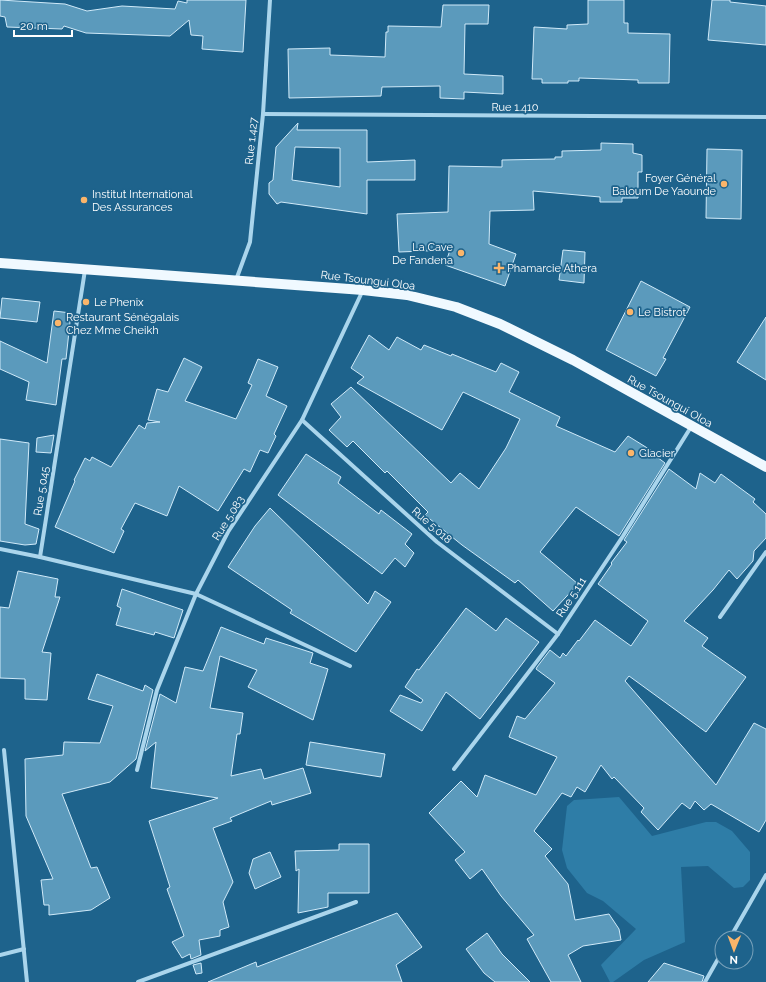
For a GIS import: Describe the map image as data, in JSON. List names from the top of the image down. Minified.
{"streets":{"main road":["Rue Tsoungui Oloa"],"street":["Rue 1.410","Rue 1.427","Rue 5.045","Rue 5.083","Rue 5.018","Rue 5.111"]},"crossings":[["Rue 1.410","Rue 1.427"],["Rue 1.427","Rue Tsoungui Oloa"],["Rue Tsoungui Oloa","Rue 5.045"],["Rue Tsoungui Oloa","Rue 5.083"],["Rue Tsoungui Oloa","Rue 5.111"],["Rue 5.083","Rue 5.018"],["Rue 5.018","Rue 5.111"]],"places":{"other":["Foyer Général Baloum De Yaounde","Institut International Des Assurances","La Cave De Fandena","Le Phenix","Le Bistrot","Restaurant Sénégalais Chez Mme Cheikh","Glacier"],"health":["Phamarcie Athera"]},"scale_bar":"20 m","north":"bottom"}
